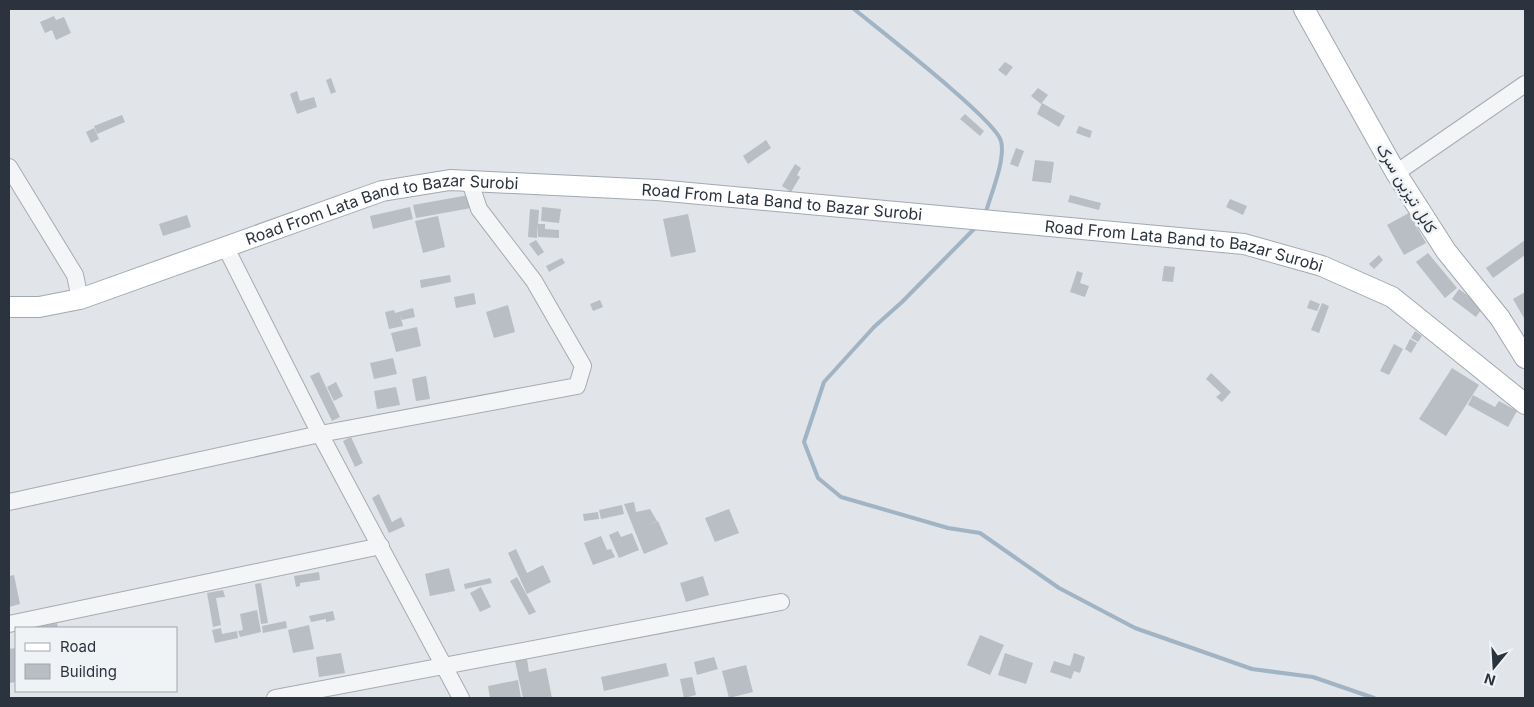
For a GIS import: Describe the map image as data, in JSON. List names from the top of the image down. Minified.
{"streets":{"main road":["کابل تیزین سرک","Road From Lata Band to Bazar Surobi"]},"legend":["Road","Building"],"north":"bottom"}
